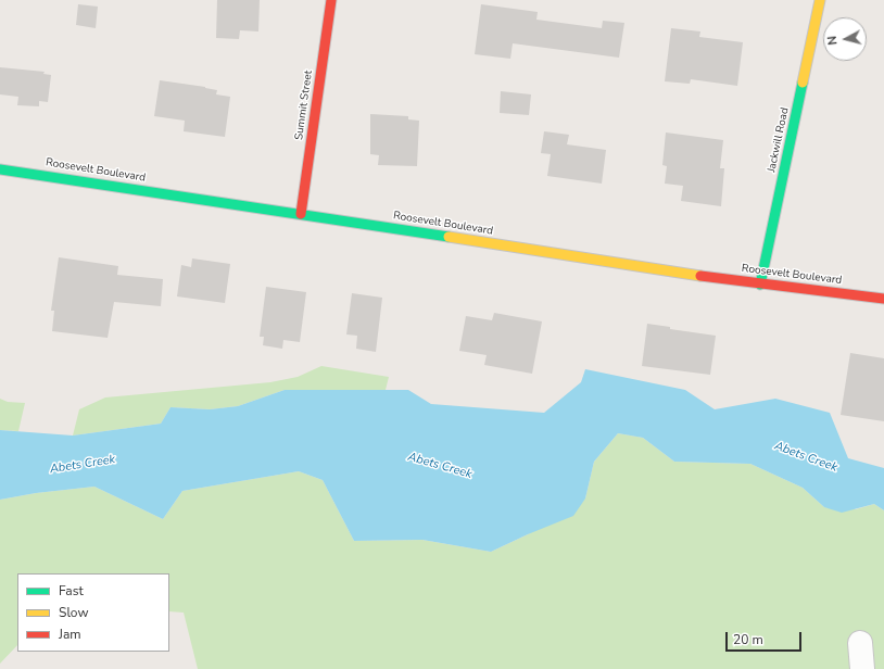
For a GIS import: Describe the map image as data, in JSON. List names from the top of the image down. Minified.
{"streets":{"street":["Summit Street","Jackwill Road","Roosevelt Boulevard"]},"crossings":[["Summit Street","Roosevelt Boulevard"],["Jackwill Road","Roosevelt Boulevard"]],"water":["Abets Creek"],"legend":["Fast","Slow","Jam"],"scale_bar":"20 m","north":"left"}
